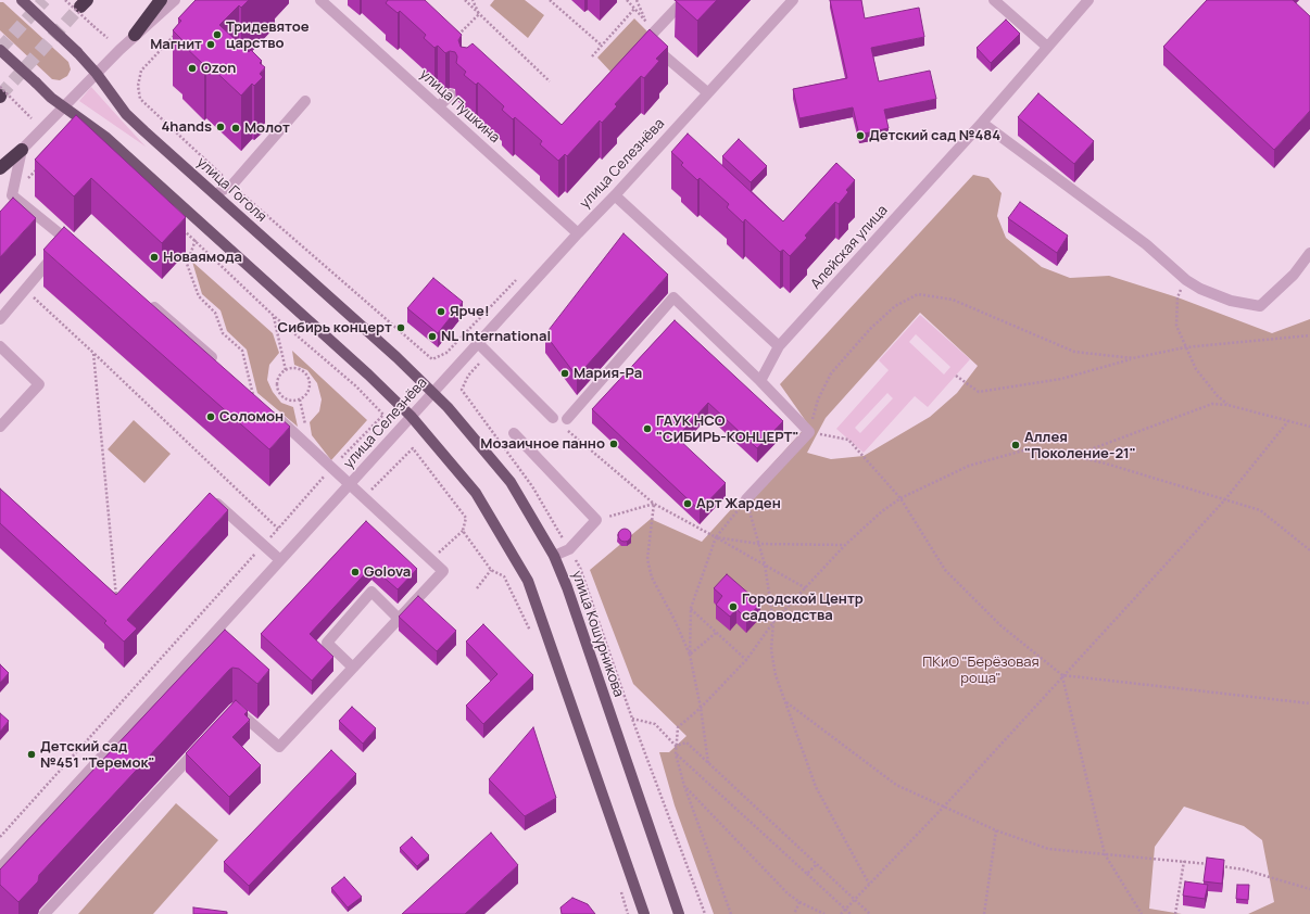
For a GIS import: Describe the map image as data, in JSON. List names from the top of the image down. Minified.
{"streets":{"main road":["улица Гоголя","улица Кошурникова"],"street":["улица Пушкина","улица Селезнёва","Алейская улица"]},"crossings":[["улица Пушкина","улица Селезнёва"],["улица Селезнёва","улица Гоголя"],["улица Селезнёва","улица Кошурникова"],["улица Гоголя","улица Кошурникова"]],"parks":["ПКиО \"Берёзовая роща\""],"places":["Тридевятое царство","Магнит","Ozon","4hands","Молот","Детский сад №484","Новаямода","Ярче!","Сибирь концерт","NL International","Мария-Ра","Соломон","ГАУК НСО \"СИБИРЬ-КОНЦЕРТ\"","Мозаичное панно","Аллея \"Поколение-21\"","Арт Жарден","Golova","Городской Центр садоводства","Детский сад №451 \"Теремок\""]}
